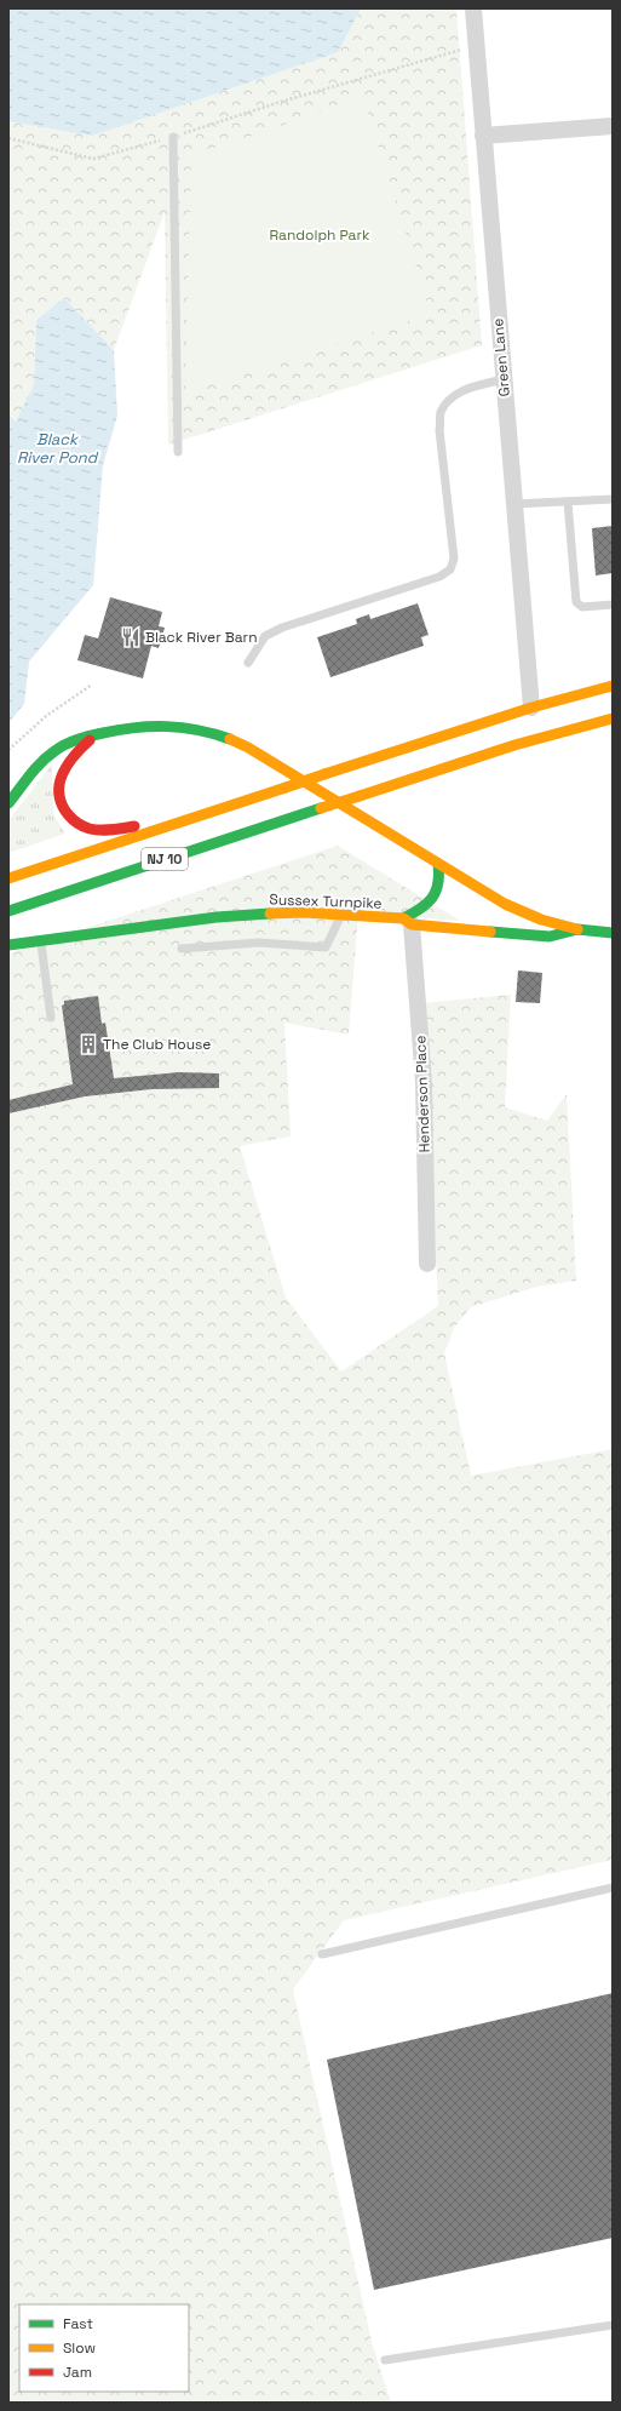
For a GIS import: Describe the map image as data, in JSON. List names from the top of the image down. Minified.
{"streets":{"main road":["NJ 10","Sussex Turnpike"],"street":["Green Lane","Henderson Place"]},"crossings":[["Green Lane","NJ 10"],["Sussex Turnpike","Henderson Place"]],"water":["Black River Pond"],"parks":["Randolph Park"],"places":{"restaurant":["Black River Barn"],"building":["The Club House"]},"legend":["Fast","Slow","Jam"]}
